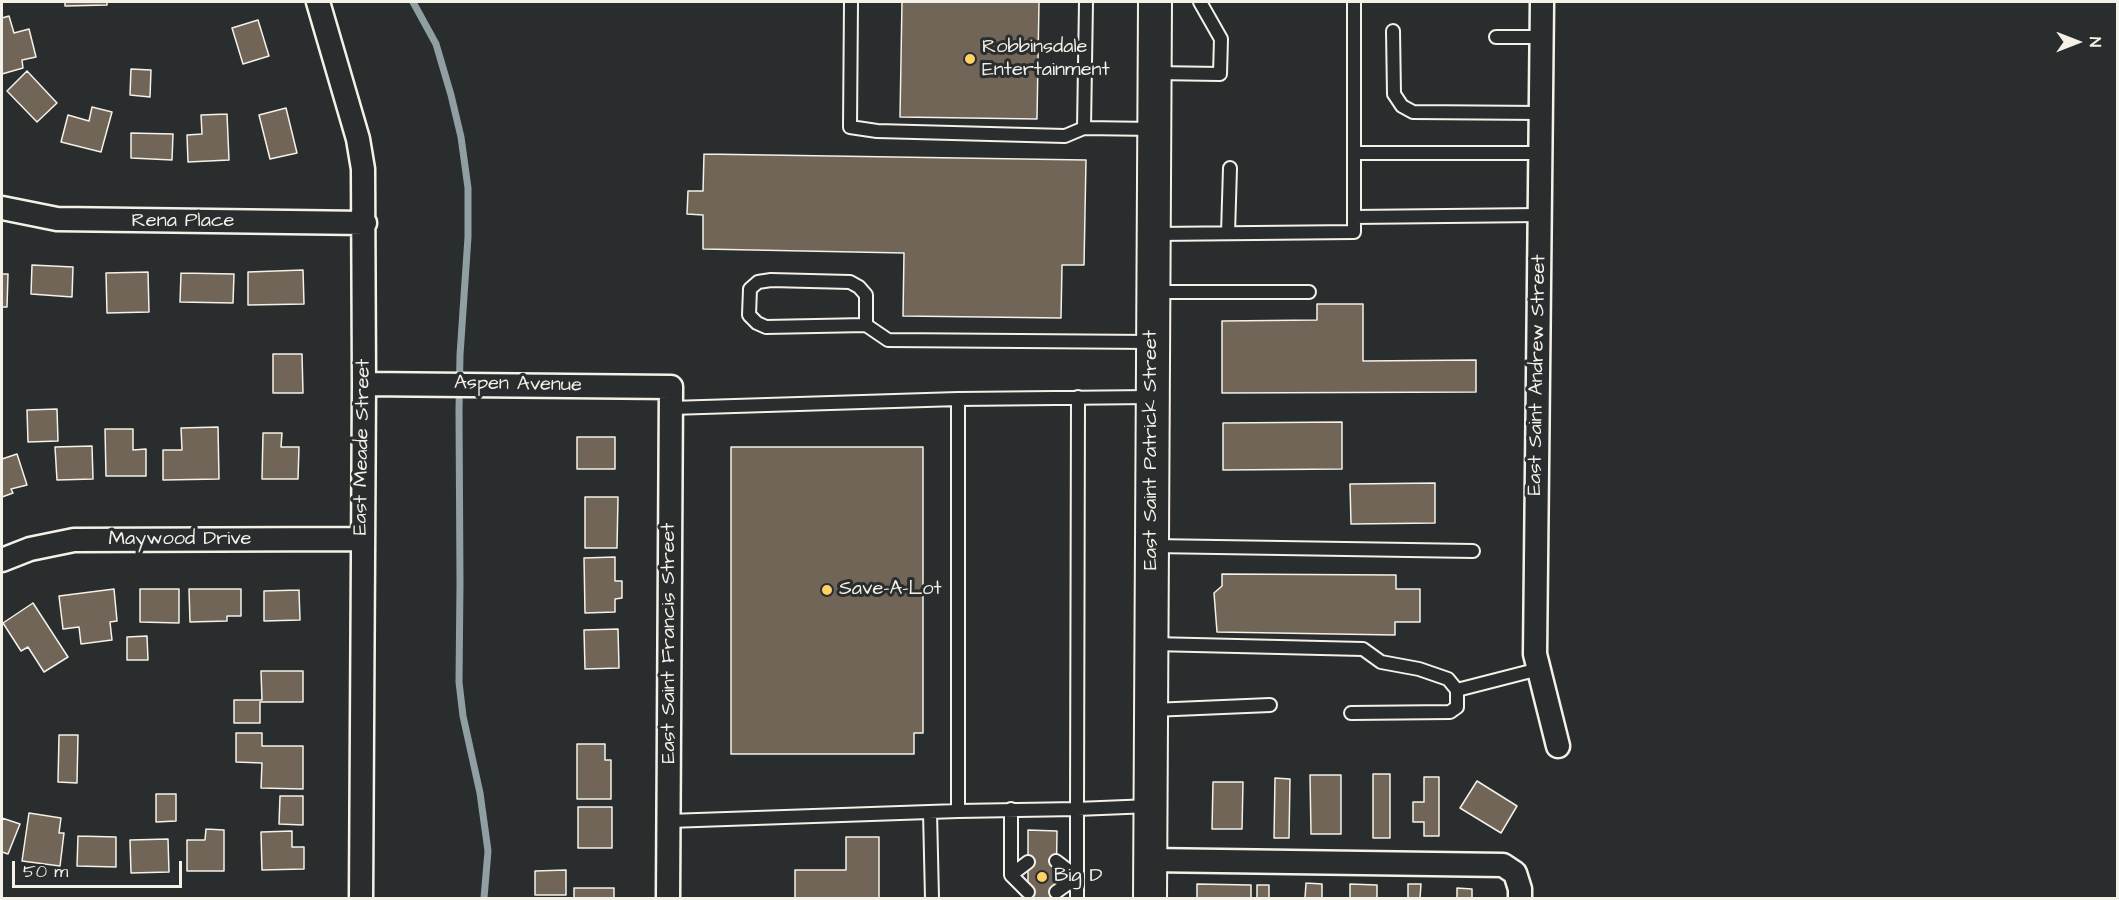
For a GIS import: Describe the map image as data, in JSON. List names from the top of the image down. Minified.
{"streets":{"main road":["East Saint Patrick Street"],"street":["Rena Place","East Saint Andrew Street","Aspen Avenue","East Meade Street","Maywood Drive","East Saint Francis Street"]},"crossings":[["Rena Place","East Meade Street"],["Aspen Avenue","East Meade Street"],["Aspen Avenue","East Saint Francis Street"],["East Meade Street","Maywood Drive"]],"places":["Robbinsdale Entertainment","Save-A-Lot","Big D"],"scale_bar":"50 m","north":"right"}
